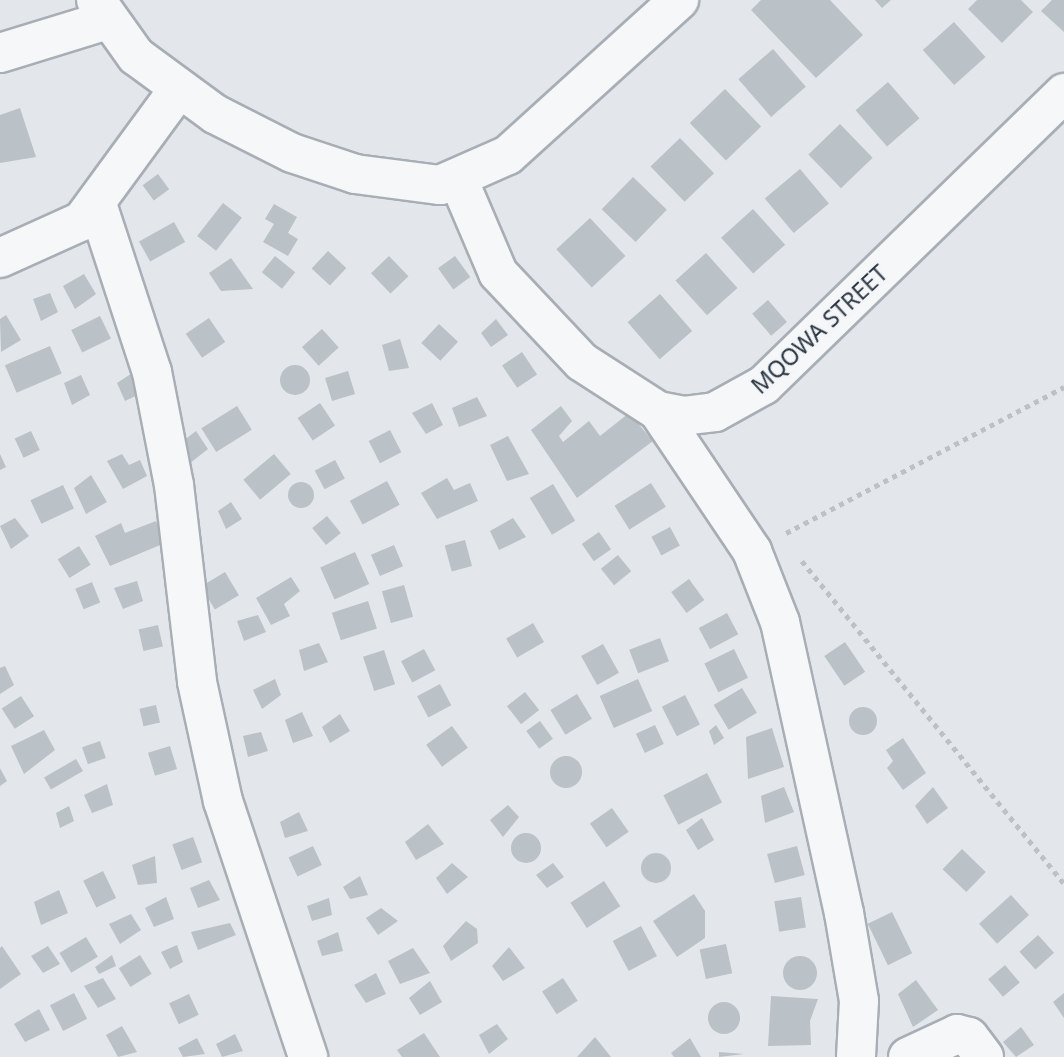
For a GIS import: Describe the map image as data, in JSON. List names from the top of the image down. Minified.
{"streets":{"street":["MQOWA STREET"]}}
